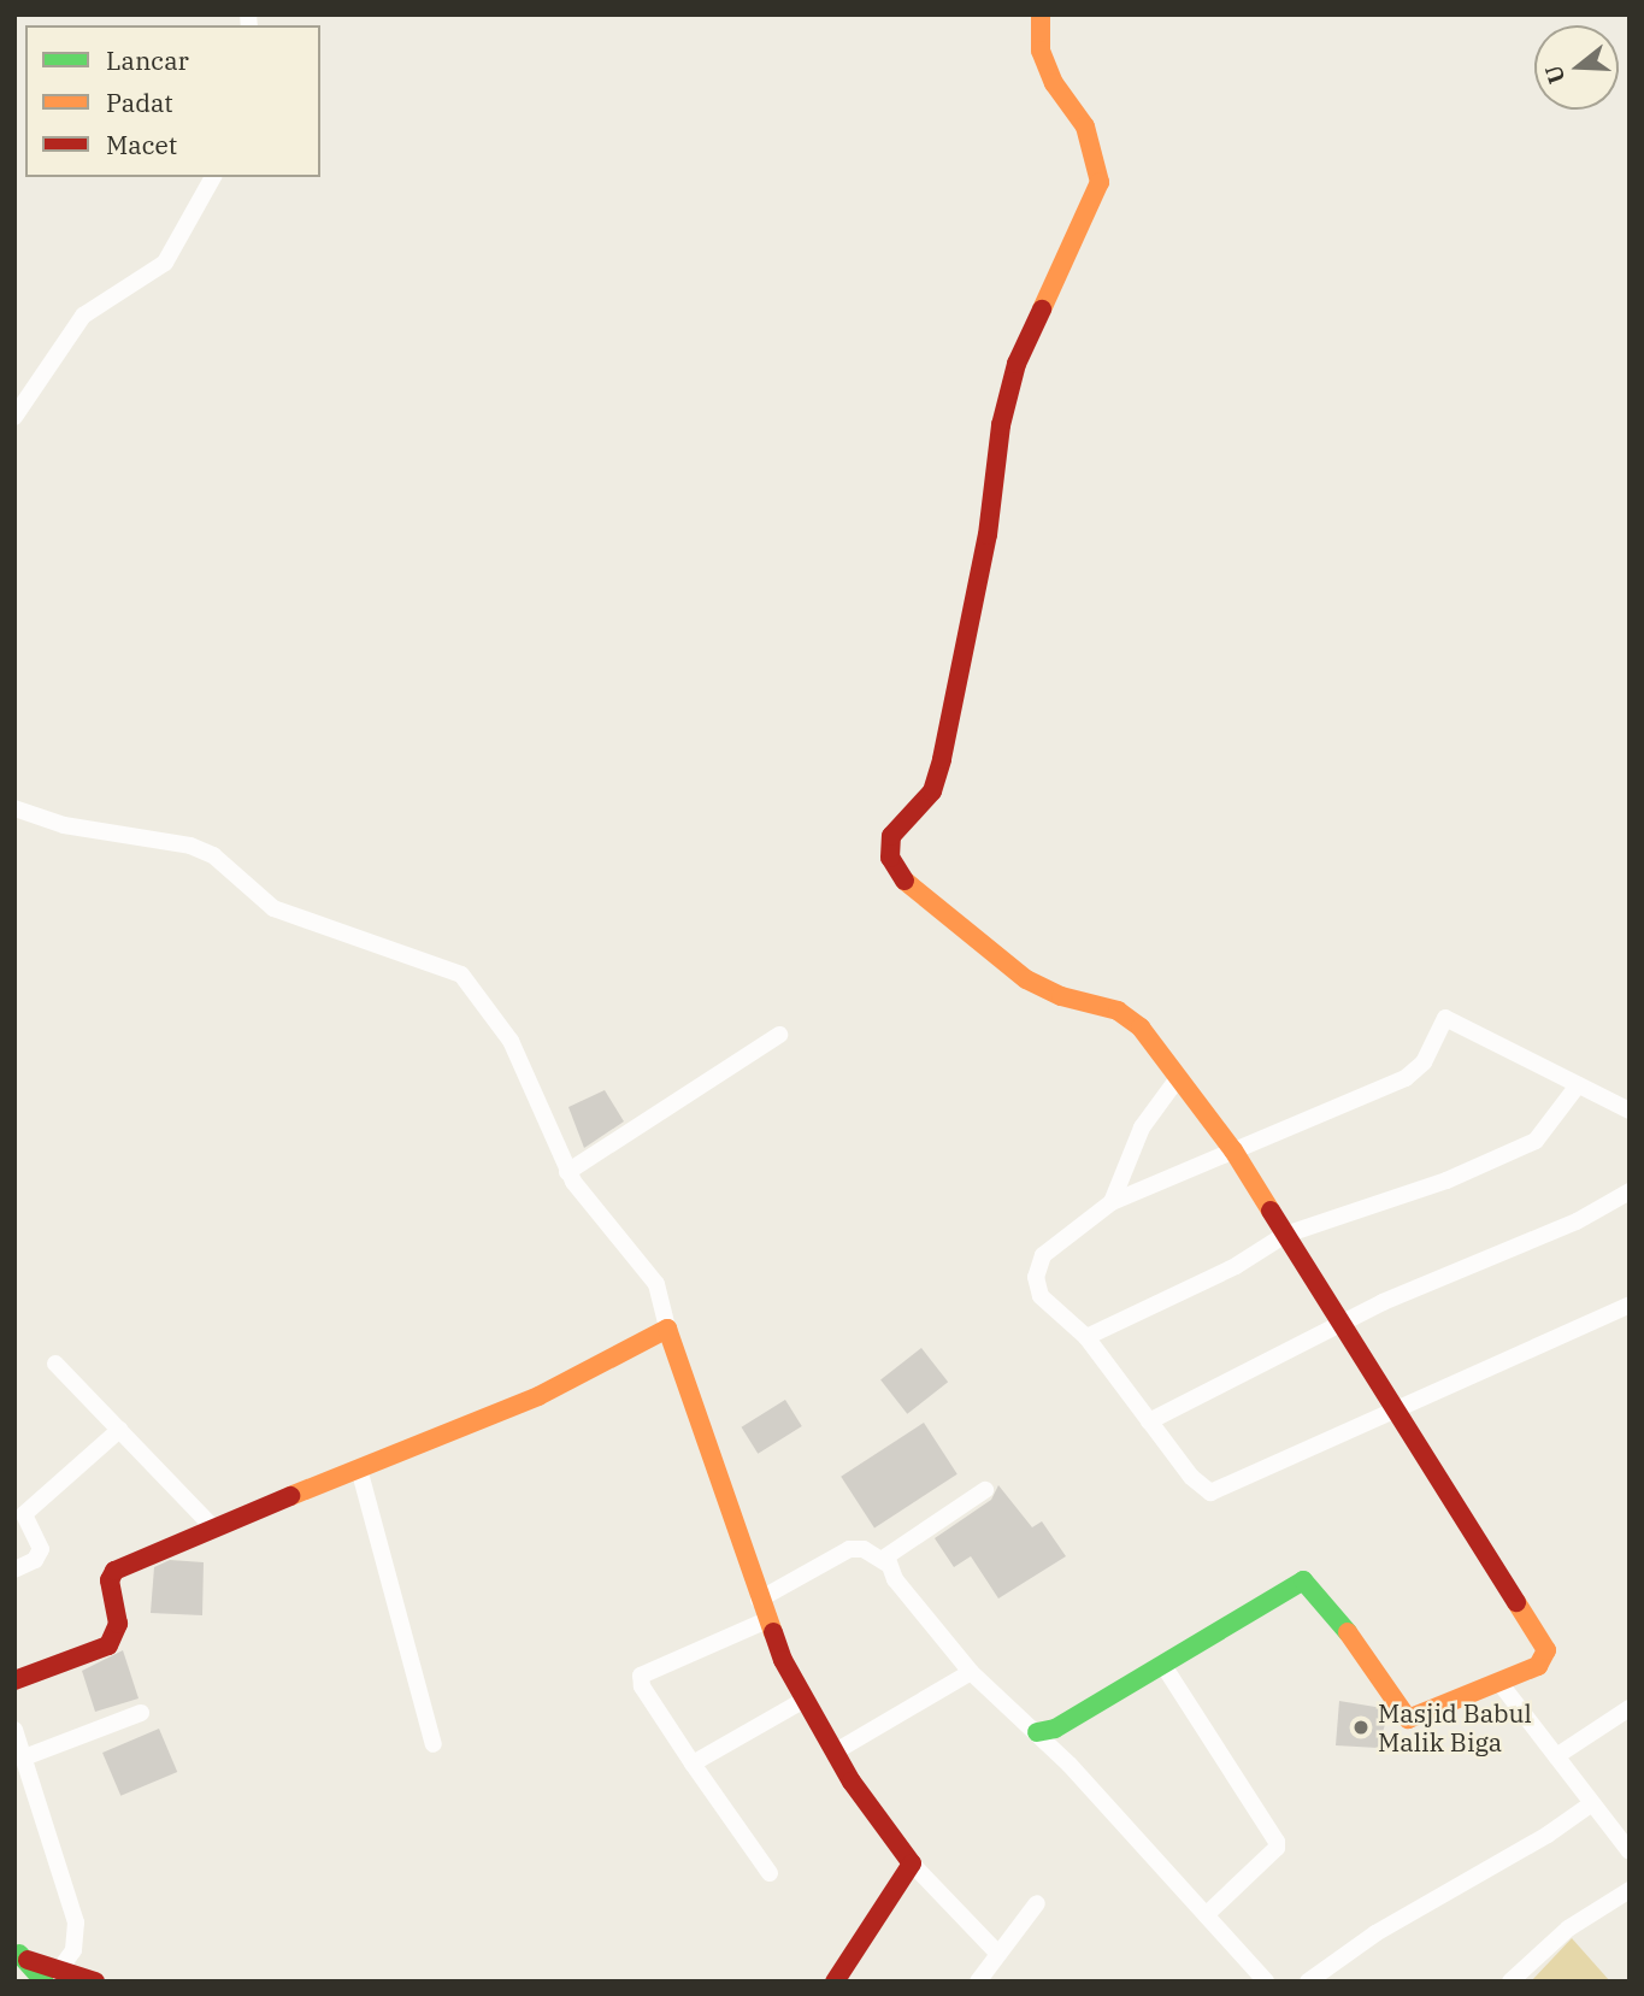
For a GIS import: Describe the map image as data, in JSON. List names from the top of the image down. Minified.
{"places":["Masjid Babul Malik Biga"],"legend":["Lancar","Padat","Macet"],"north":"left"}
